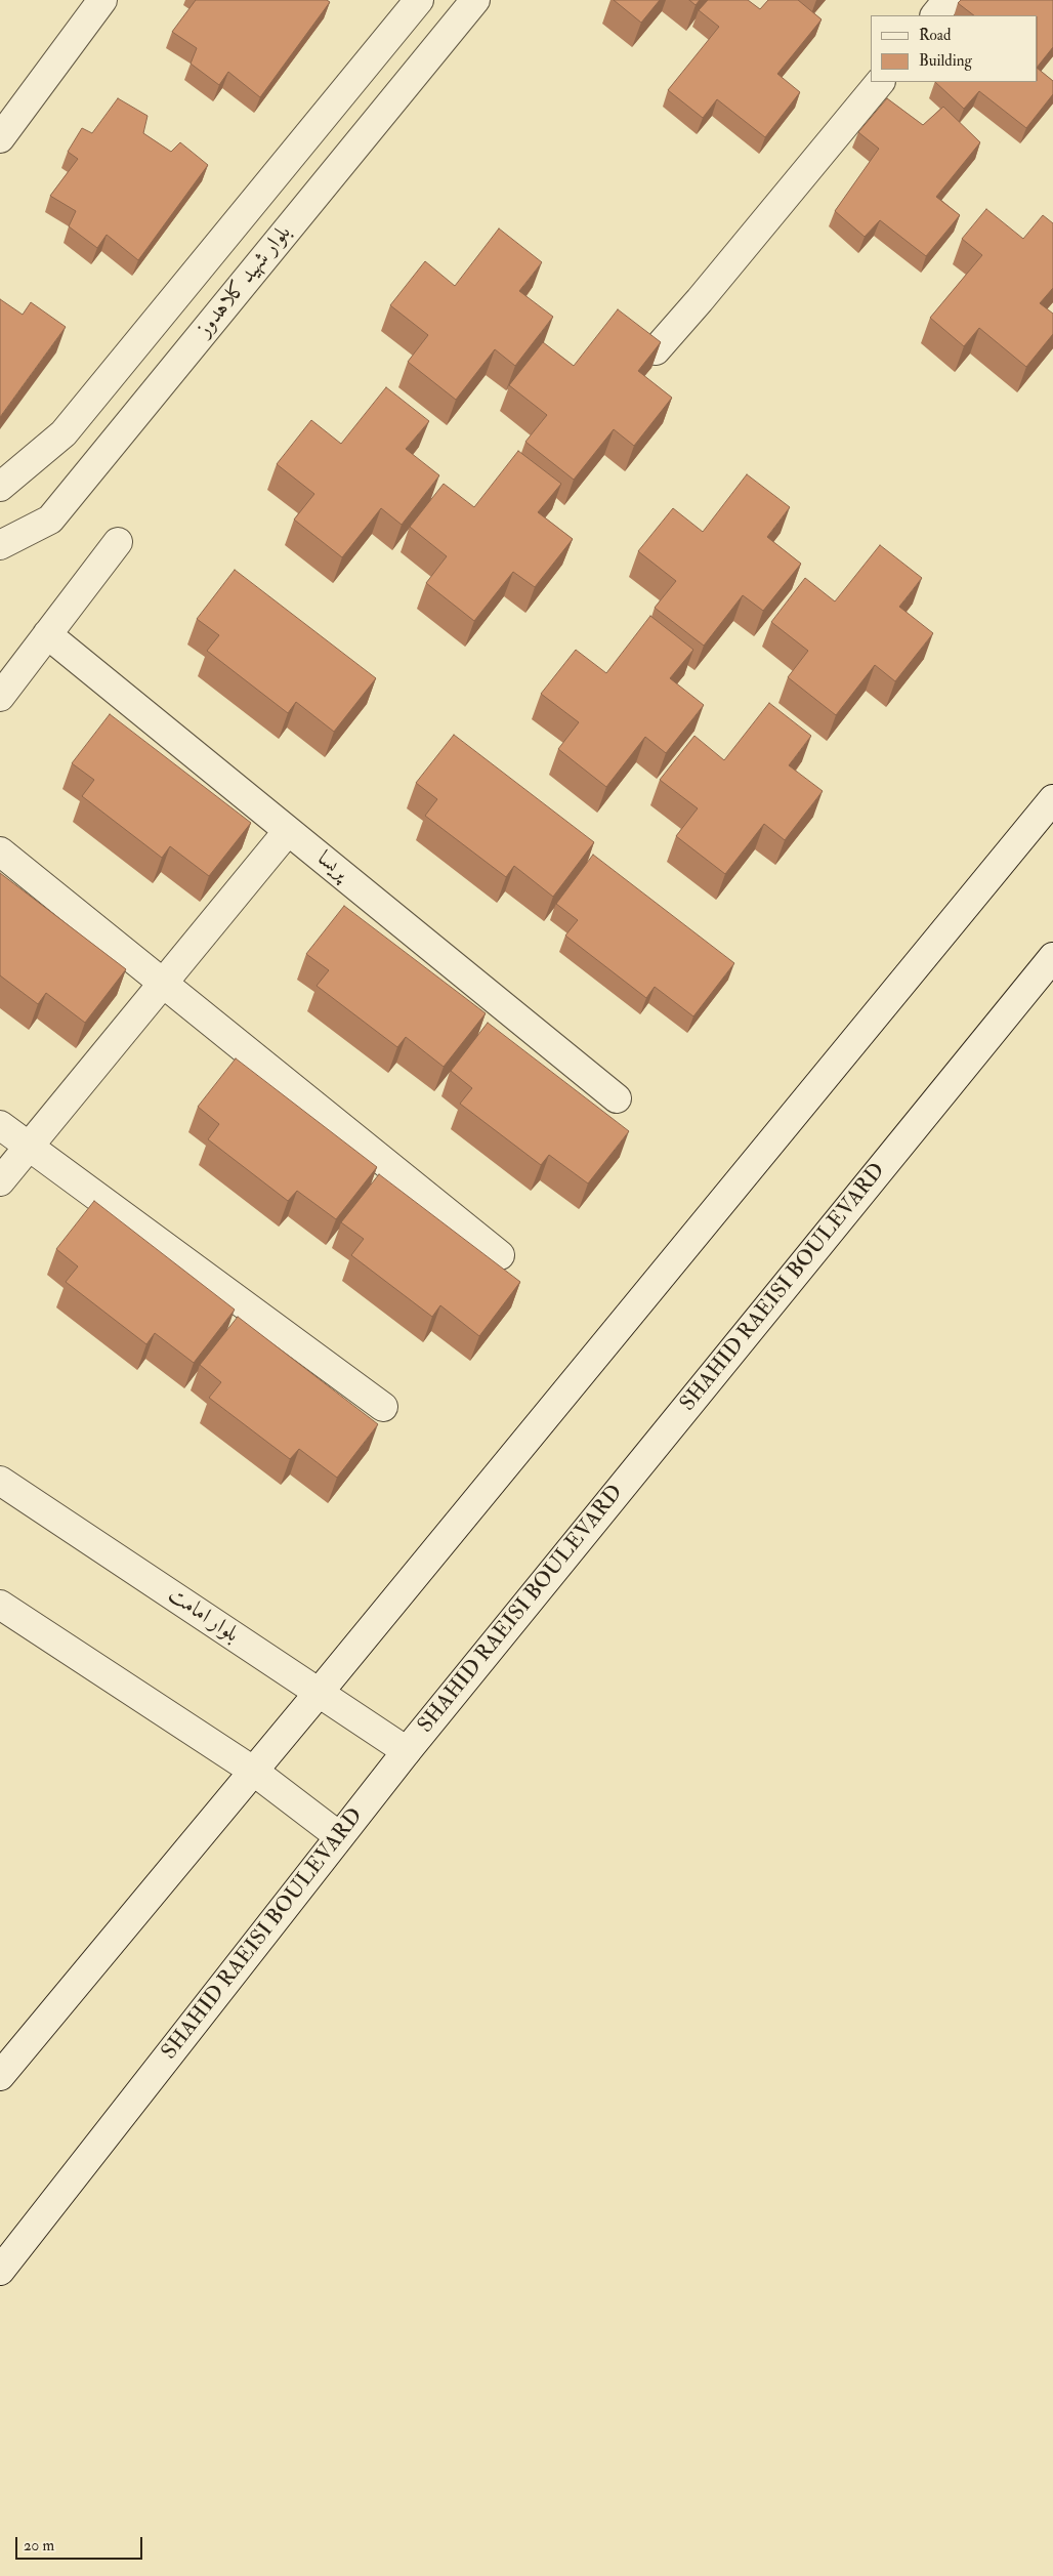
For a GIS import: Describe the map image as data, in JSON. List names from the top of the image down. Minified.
{"streets":{"street":["بلوار شهید کلاهدوز","پریسا","SHAHID RAEISI BOULEVARD","بلوار امامت"]},"crossings":[["SHAHID RAEISI BOULEVARD","بلوار امامت"]],"legend":["Road","Building"],"scale_bar":"20 m"}
